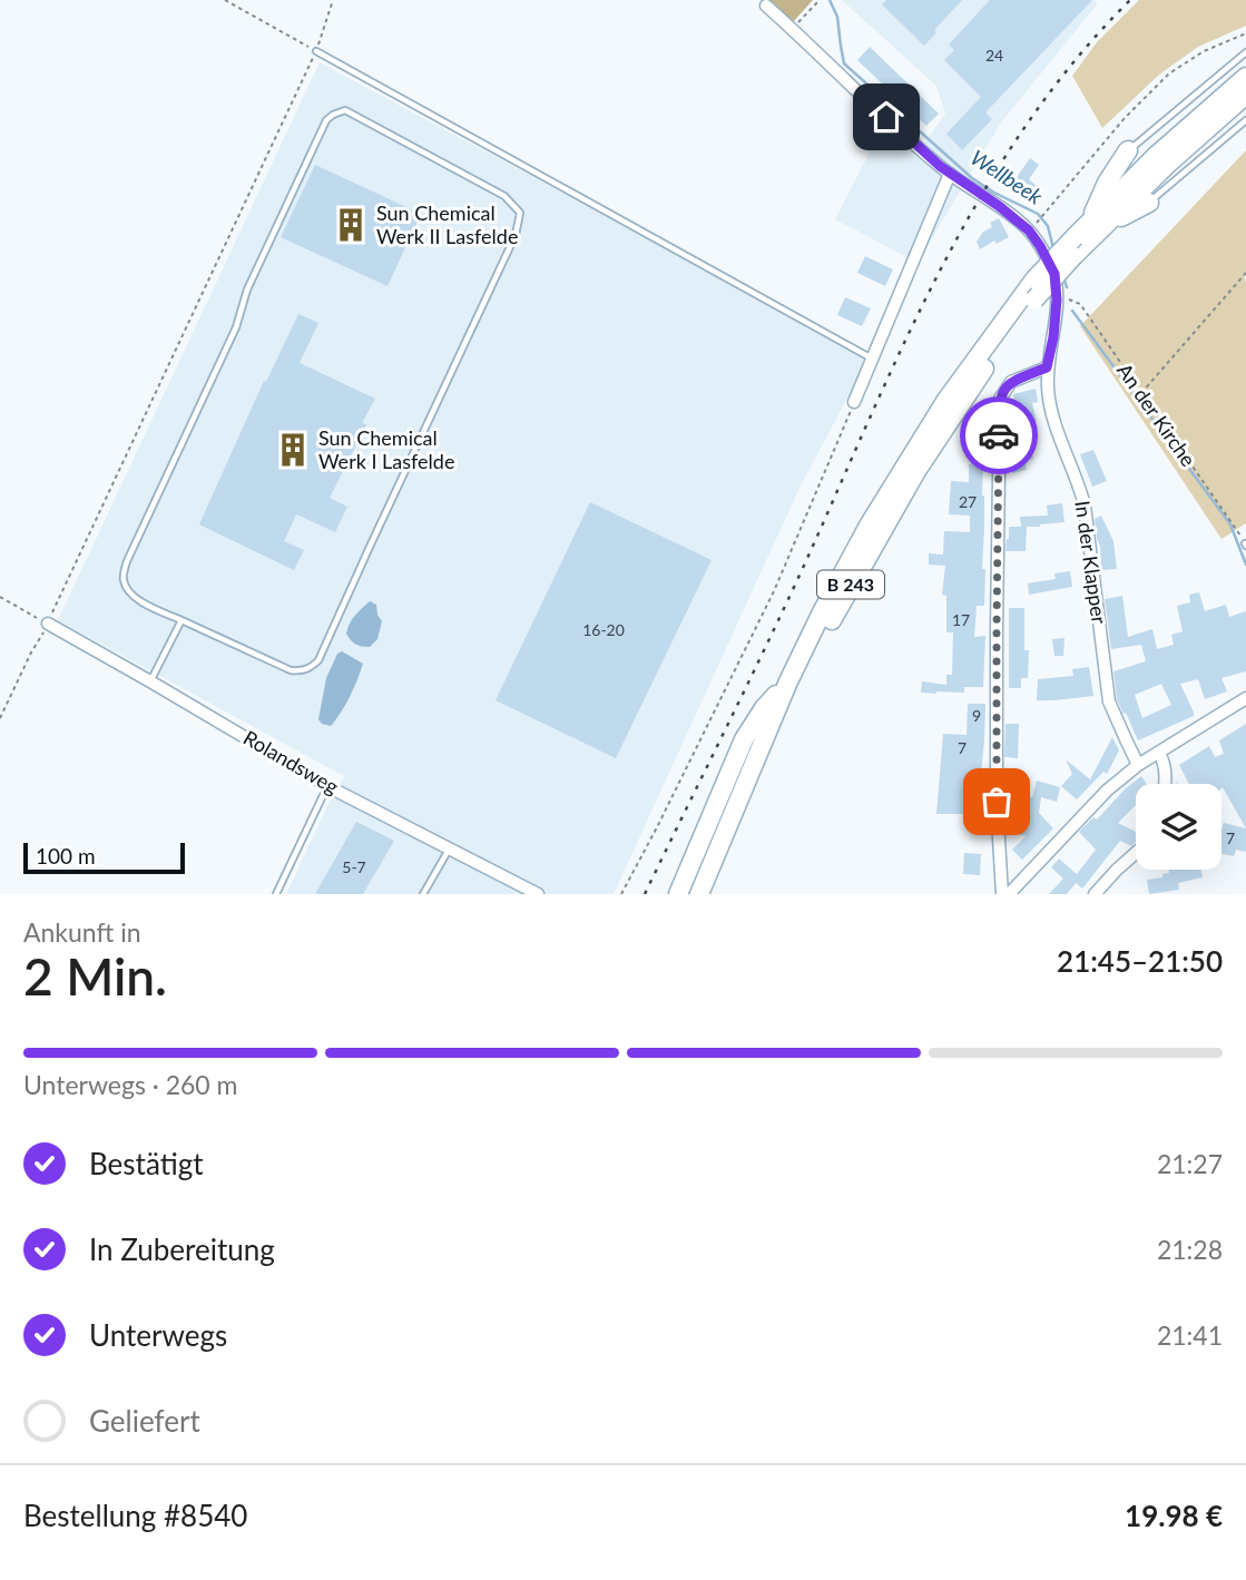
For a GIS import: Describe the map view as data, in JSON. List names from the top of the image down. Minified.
{"streets":{"highway":["B 243"],"street":["In der Klapper","Rolandsweg"],"path":["An der Kirche"]},"crossings":[["An der Kirche","In der Klapper"]],"water":["Wellbeek"],"places":{"building":["Sun Chemical Werk II Lasfelde","Sun Chemical Werk I Lasfelde"]},"house_numbers":["24","27","17","16-20","9","7","7","5-7"],"scale_bar":"100 m","page":{"scale":"100 m","heading":["2 Min.","Ankunft in","21:45–21:50"],"panel":["Bestellung #8540","19.98 €"],"bar":"Unterwegs · 260 m","list":[["Bestätigt","21:27"],["In Zubereitung","21:28"],["Unterwegs","21:41"],"Geliefert"]}}
